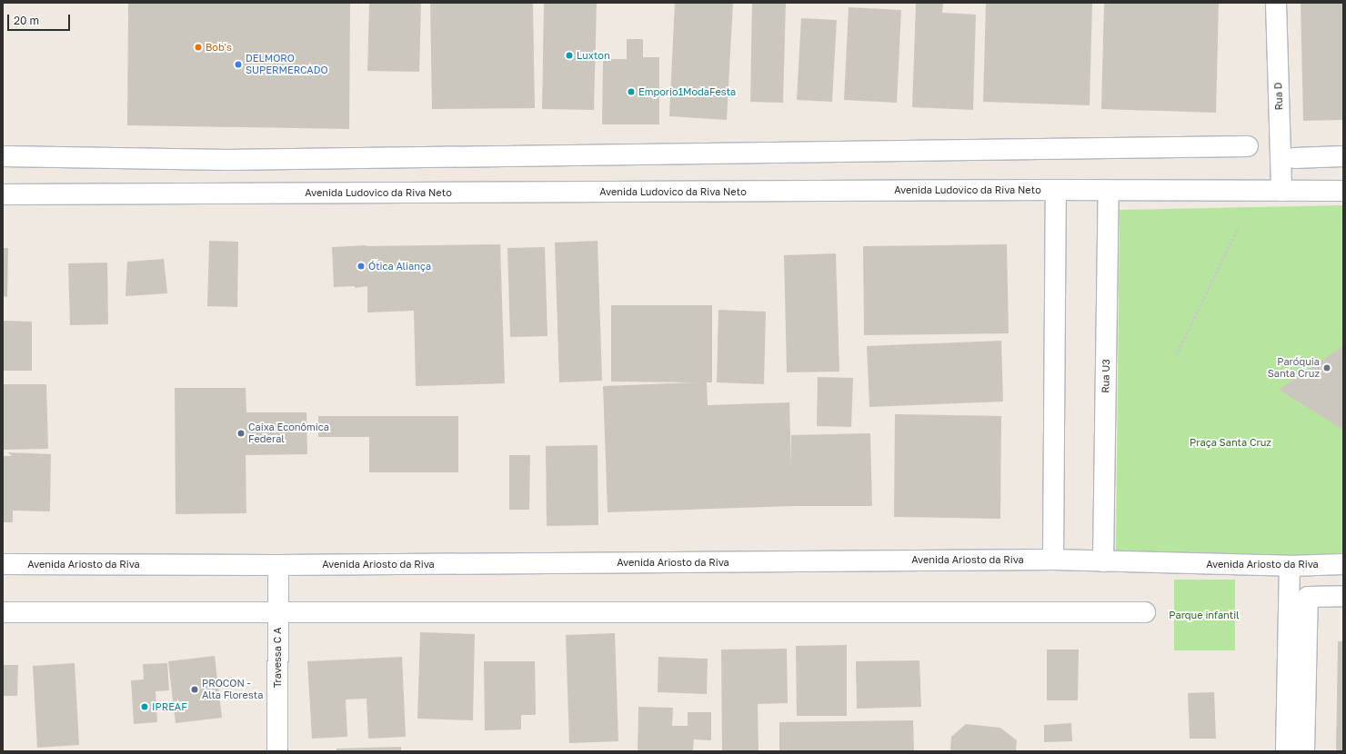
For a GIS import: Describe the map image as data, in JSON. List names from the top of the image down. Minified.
{"streets":{"street":["Rua D","Avenida Ludovico da Riva Neto","Rua U3","Avenida Ariosto da Riva","Travessa C A"]},"crossings":[["Rua D","Avenida Ludovico da Riva Neto"],["Avenida Ludovico da Riva Neto","Rua U3"],["Rua U3","Avenida Ariosto da Riva"],["Avenida Ariosto da Riva","Travessa C A"]],"parks":["Praça Santa Cruz","Parque infantil"],"places":["Bob's","Luxton","DELMORO SUPERMERCADO","Emporio1ModaFesta","Ótica Aliança","Paróquia Santa Cruz","Caixa Econômica Federal","PROCON - Alta Floresta","IPREAF"],"scale_bar":"20 m"}
